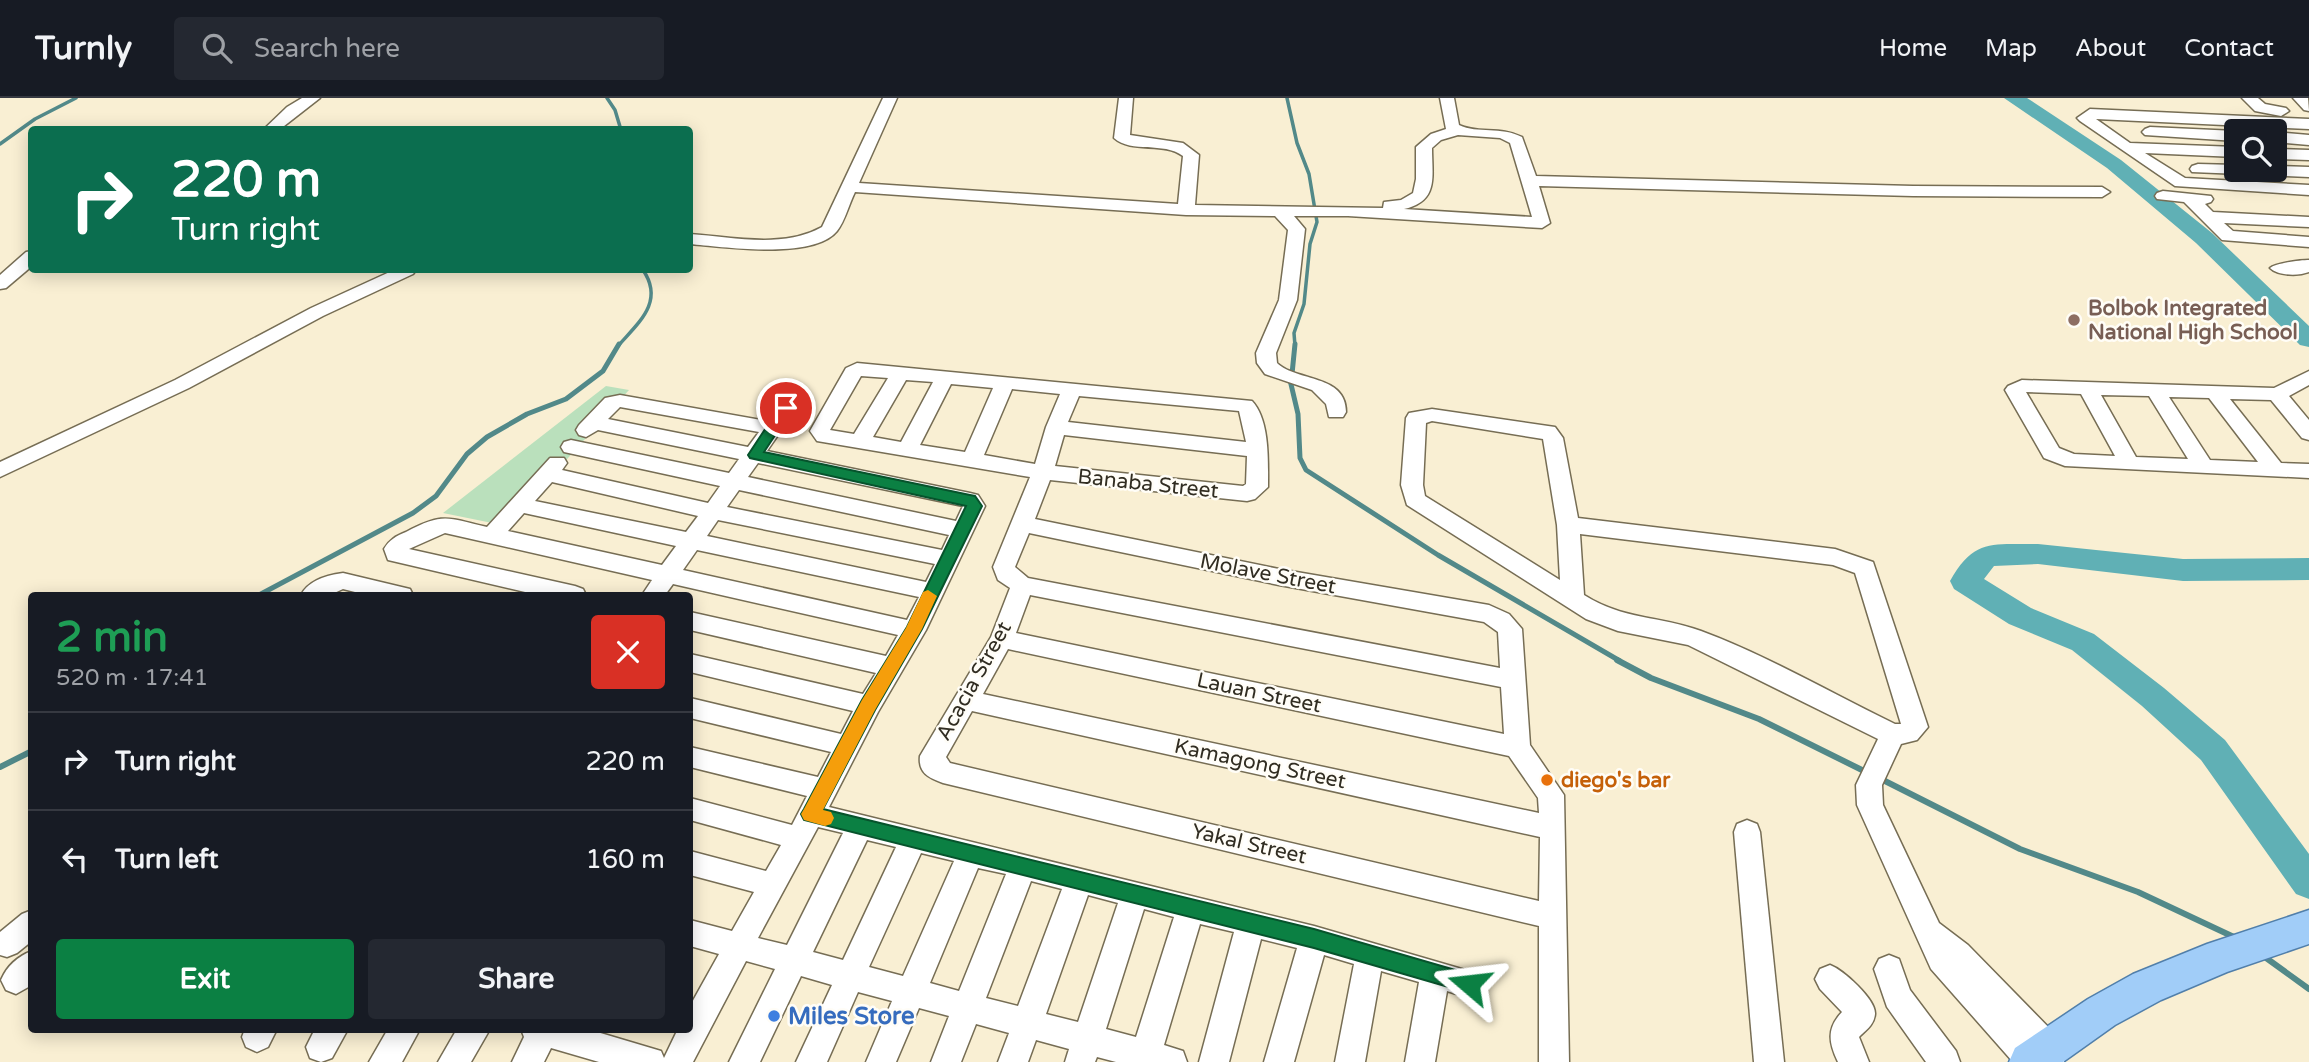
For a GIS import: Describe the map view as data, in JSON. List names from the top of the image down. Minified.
{"streets":{"street":["Banaba Street","Molave Street","Acacia Street","Lauan Street","Kamagong Street","Yakal Street"]},"crossings":[["Acacia Street","Lauan Street"],["Acacia Street","Kamagong Street"],["Acacia Street","Yakal Street"]],"places":["Bolbok Integrated National High School","diego's bar","Miles Store"],"page":{"header":"Turnly","search":"Search here","nav":["Home","Map","About","Contact"],"turn":["220 m","Turn right"],"heading":["2 min","520 m · 17:41"],"list":[{"name":"Turn right","value":"220 m"},{"name":"Turn left","value":"160 m"}],"buttons":["Exit","Share"]}}
